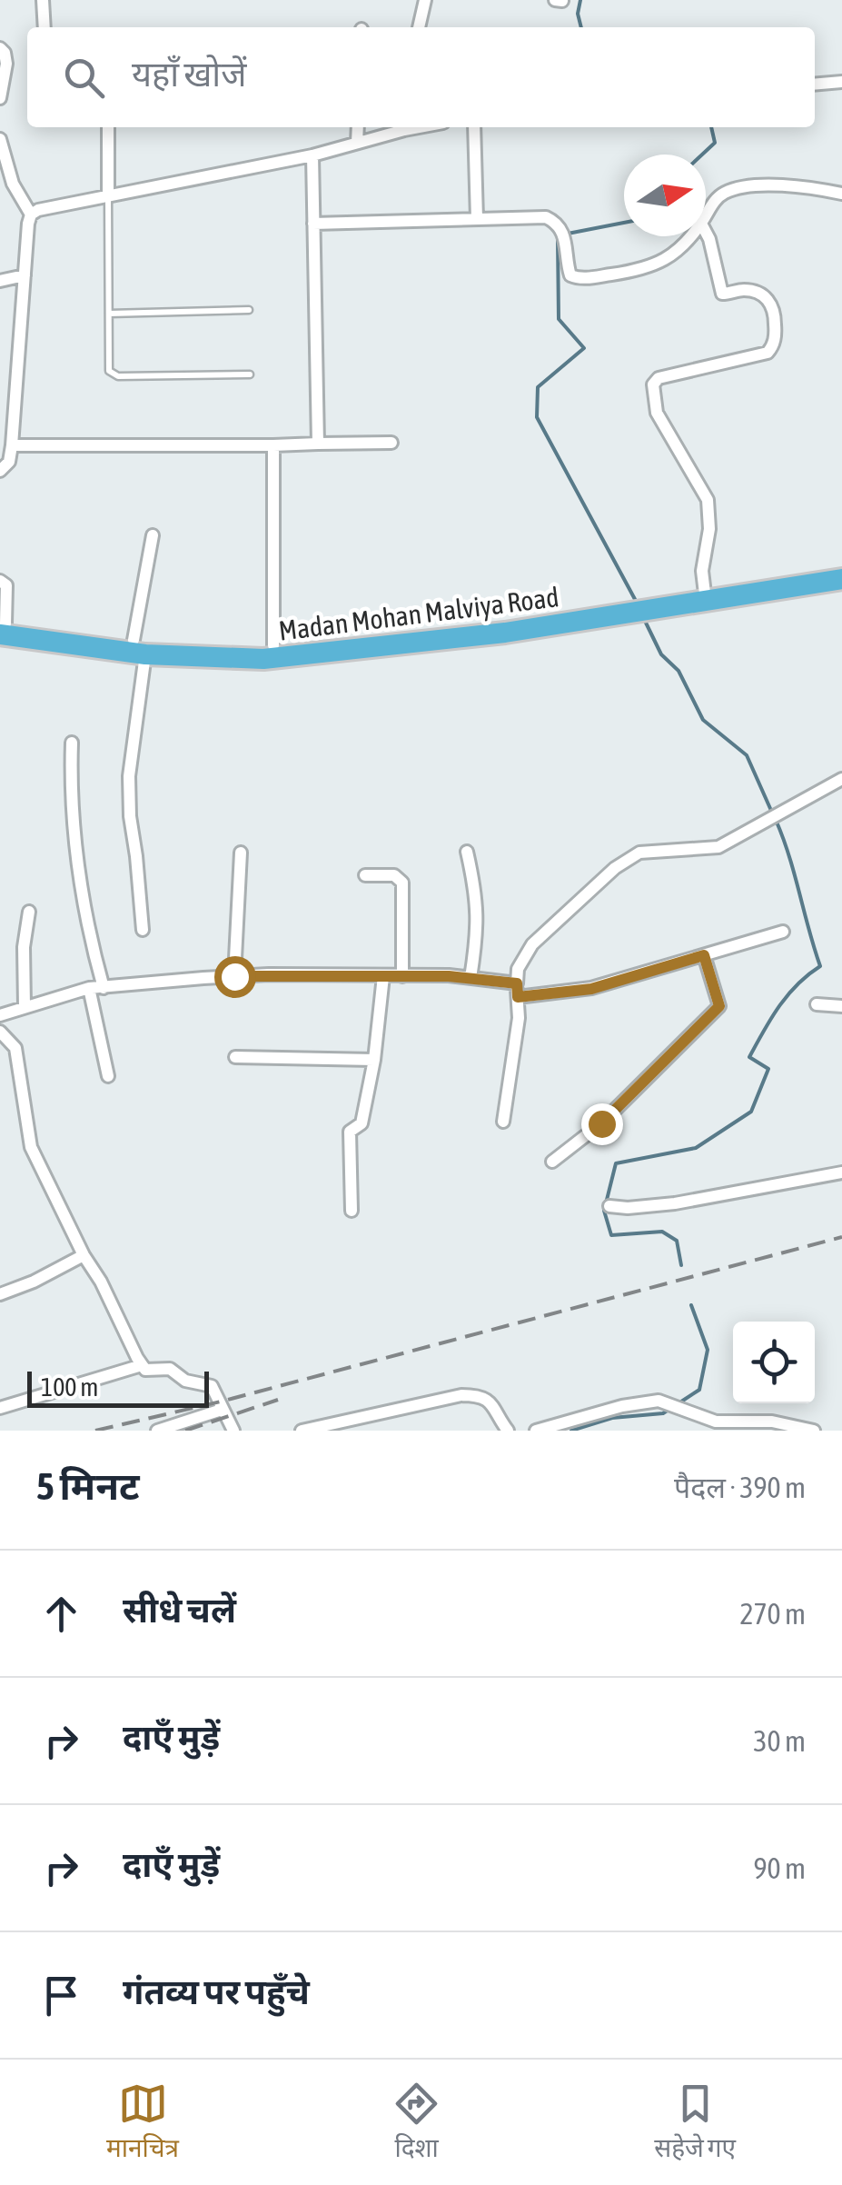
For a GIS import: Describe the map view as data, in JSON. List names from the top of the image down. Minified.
{"streets":{"highway":["Madan Mohan Malviya Road"]},"scale_bar":"100 m","north":"right","page":{"search":"यहाँ खोजें","scale":"100 m","heading":["5 मिनट","पैदल · 390 m"],"list":[["सीधे चलें","270 m"],["दाएँ मुड़ें","30 m"],["दाएँ मुड़ें","90 m"],"गंतव्य पर पहुँचे"],"nav":["मानचित्र","दिशा","सहेजे गए"]}}
